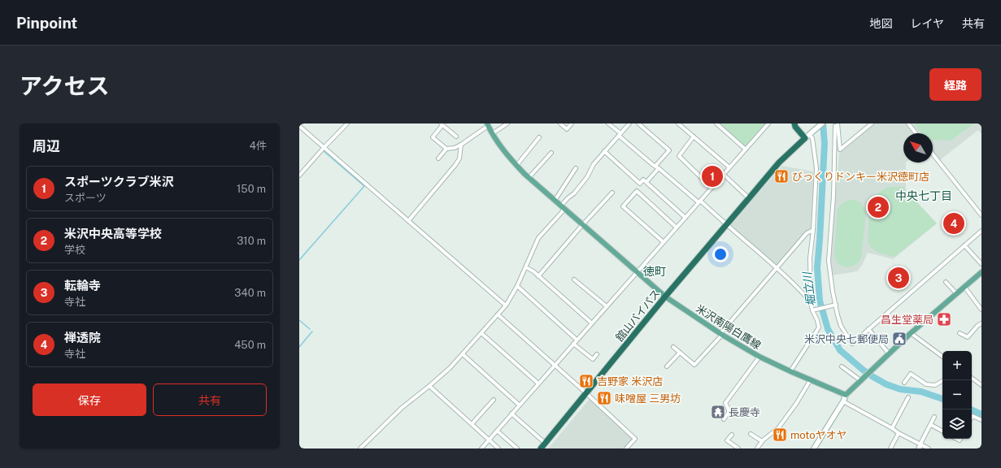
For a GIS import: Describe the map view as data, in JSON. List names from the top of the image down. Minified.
{"streets":{"highway":["舘山バイパス"],"main road":["米沢南陽白鷹線"]},"crossings":[["舘山バイパス","米沢南陽白鷹線"]],"districts":["中央七丁目","徳町"],"water":["堀立川"],"places":{"restaurant":["びっくりドンキー米沢徳町店","吉野家 米沢店","味噌屋 三男坊","motoヤオヤ"],"pharmacy":["昌生堂薬局"],"public building":["米沢中央七郵便局"],"temple":["長慶寺"]},"north":"top left","page":{"header":"Pinpoint","nav":["地図","レイヤ","共有"],"title":"アクセス","buttons":["経路",["保存","共有"]],"heading":["周辺","4件"],"pins":["1","2","4","3"],"list":[{"mark":"1","name":"スポーツクラブ米沢","note":"スポーツ","value":"150 m"},{"mark":"2","name":"米沢中央高等学校","note":"学校","value":"310 m"},{"mark":"3","name":"転輪寺","note":"寺社","value":"340 m"},{"mark":"4","name":"禅透院","note":"寺社","value":"450 m"}],"map_buttons":["+","−"]}}
